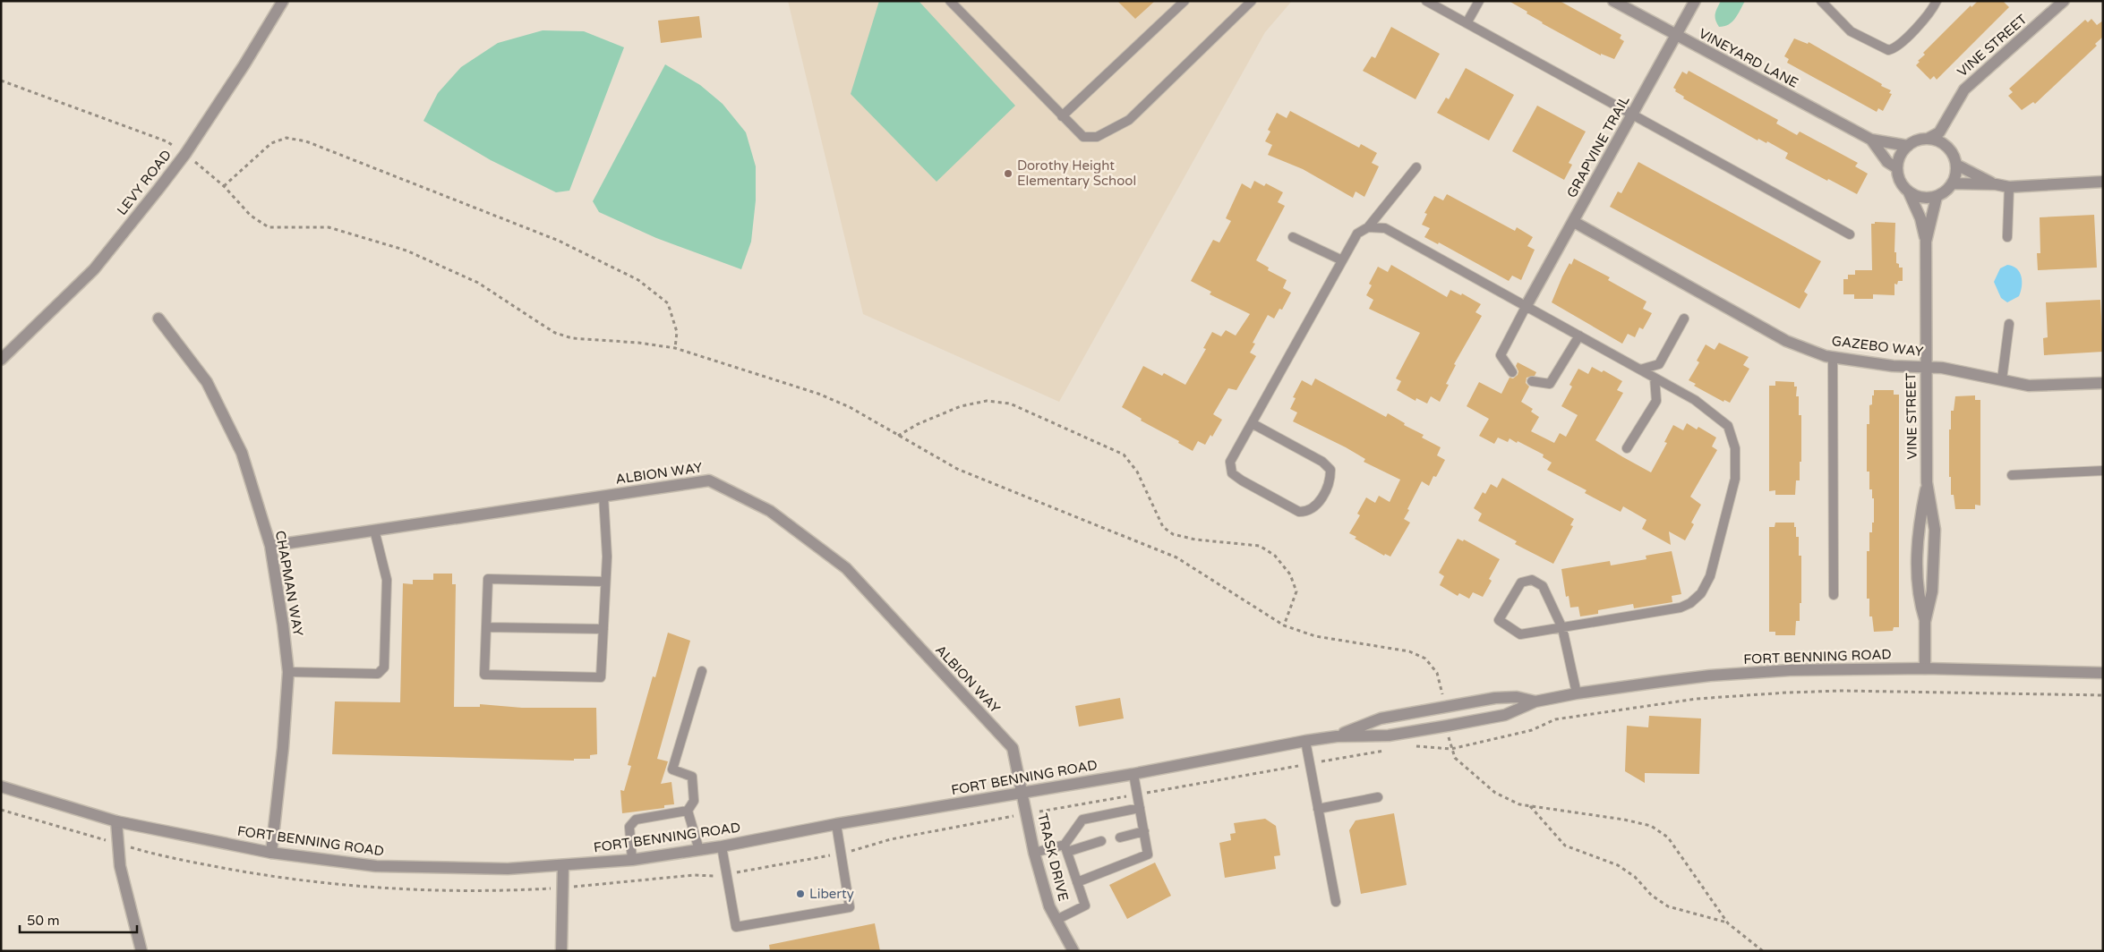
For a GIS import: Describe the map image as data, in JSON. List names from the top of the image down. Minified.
{"streets":{"street":["VINE STREET","VINEYARD LANE","GRAPVINE TRAIL","LEVY ROAD","GAZEBO WAY","ALBION WAY","CHAPMAN WAY","FORT BENNING ROAD","TRASK DRIVE"]},"crossings":[["VINE STREET","VINEYARD LANE"],["VINE STREET","GAZEBO WAY"],["VINE STREET","FORT BENNING ROAD"],["VINEYARD LANE","GRAPVINE TRAIL"],["GRAPVINE TRAIL","GAZEBO WAY"],["ALBION WAY","CHAPMAN WAY"],["ALBION WAY","FORT BENNING ROAD"],["ALBION WAY","TRASK DRIVE"],["CHAPMAN WAY","FORT BENNING ROAD"],["FORT BENNING ROAD","TRASK DRIVE"]],"places":["Dorothy Height Elementary School","Liberty"],"scale_bar":"50 m"}
